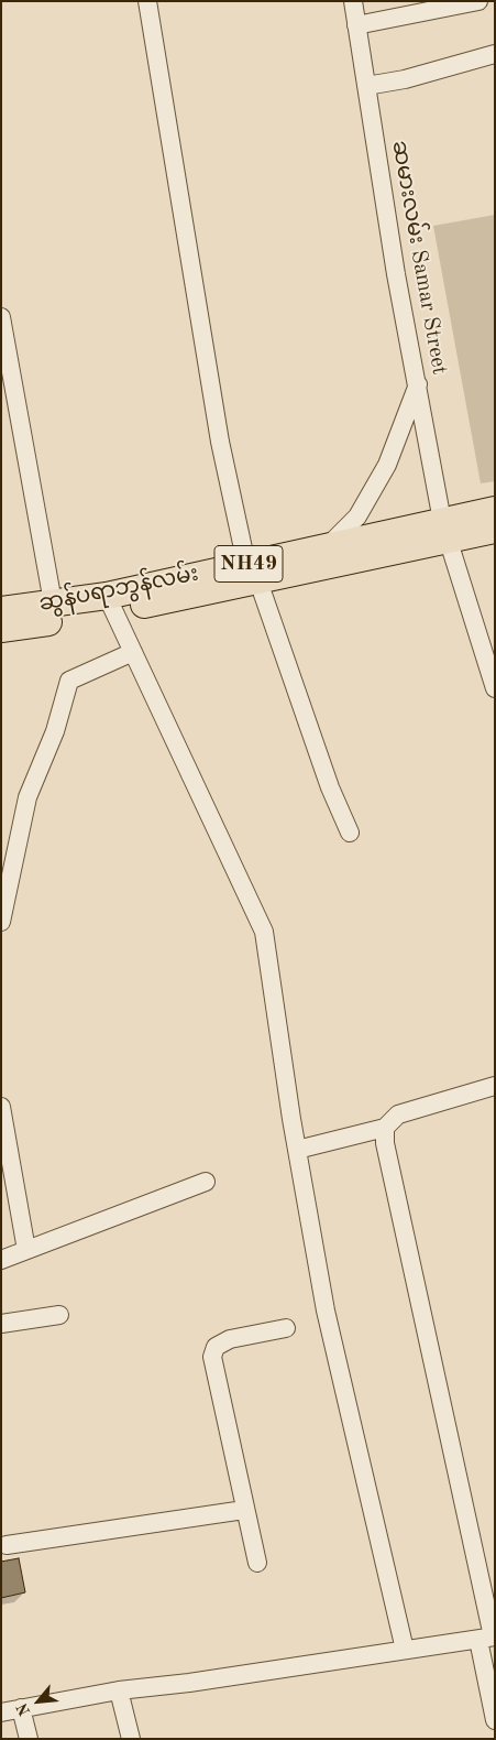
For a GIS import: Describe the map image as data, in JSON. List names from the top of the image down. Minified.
{"streets":{"highway":["NH49","ဆွန်ပရာဘွန်လမ်း"],"street":["ဆမားလမ်း Samar Street"]},"crossings":[["ဆမားလမ်း Samar Street","ဆွန်ပရာဘွန်လမ်း"]],"north":"bottom left"}
